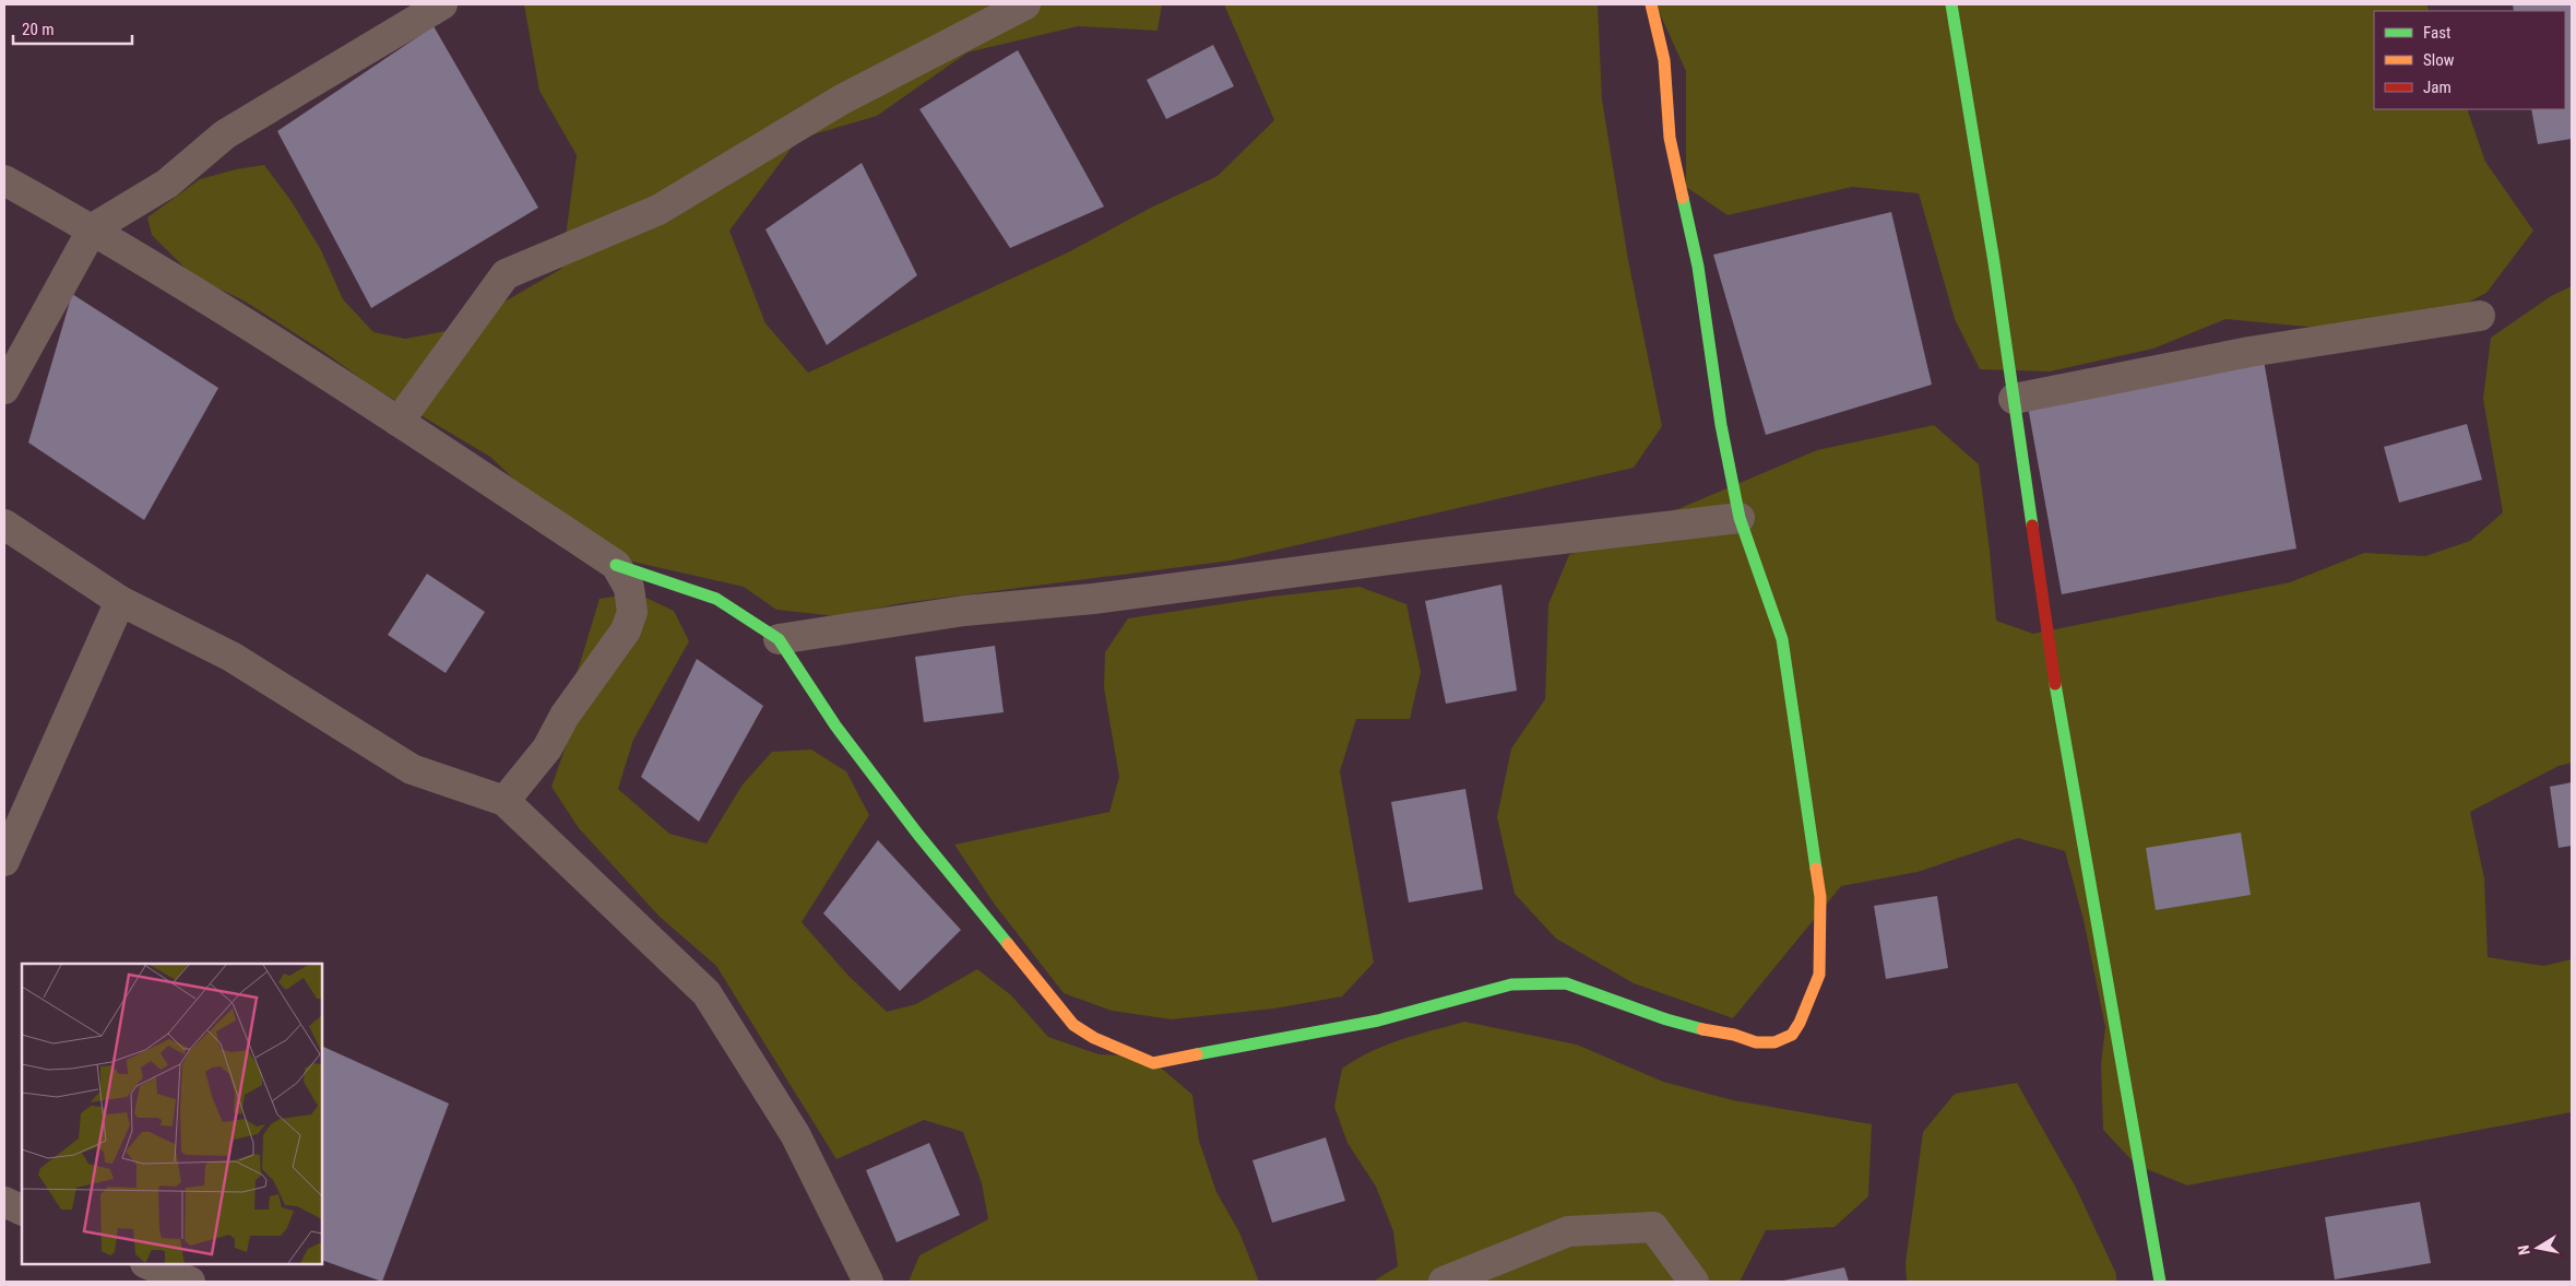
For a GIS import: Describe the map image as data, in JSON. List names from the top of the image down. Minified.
{"legend":["Fast","Slow","Jam"],"scale_bar":"20 m","north":"left"}
